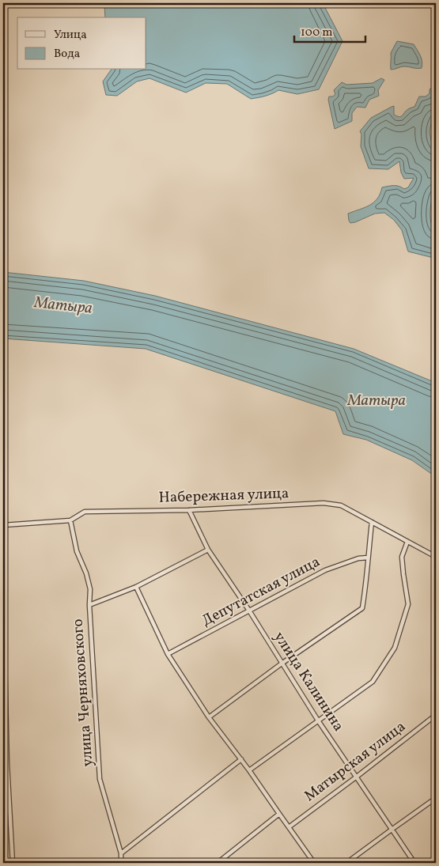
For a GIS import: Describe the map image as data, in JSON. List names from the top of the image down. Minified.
{"streets":{"street":["Набережная улица","Депутатская улица","улица Калинина","улица Черняховского","Матырская улица"]},"crossings":[["Набережная улица","улица Калинина"],["Набережная улица","улица Черняховского"],["Депутатская улица","улица Калинина"],["улица Калинина","Матырская улица"]],"water":["Матыра"],"legend":["Улица","Вода"],"scale_bar":"100 m"}
